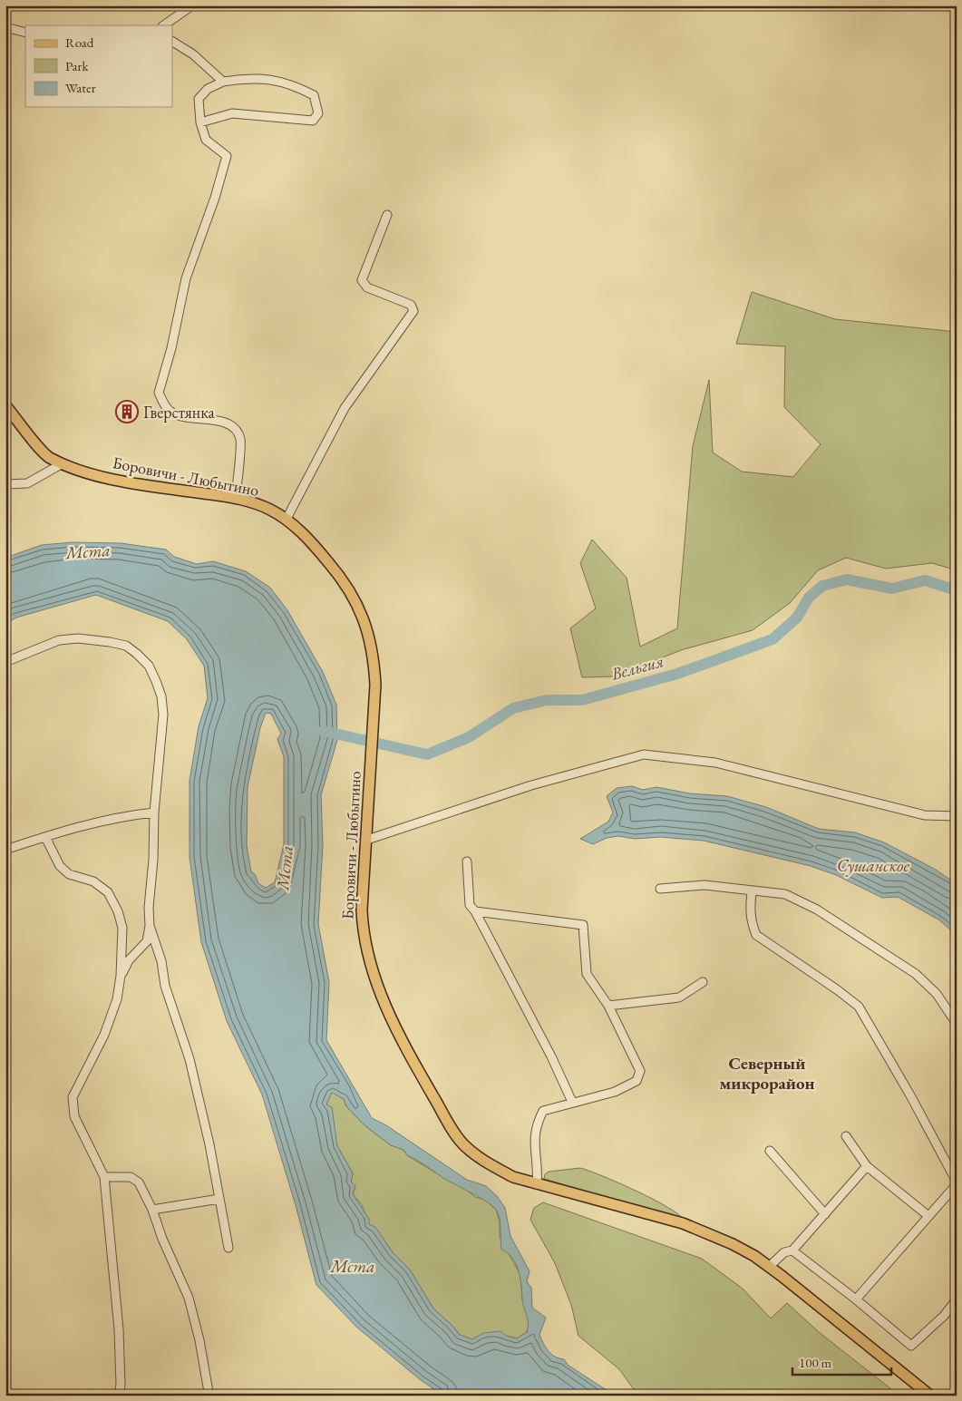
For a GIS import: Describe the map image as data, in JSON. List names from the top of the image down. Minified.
{"streets":{"main road":["Боровичи - Любытино"]},"districts":["Северный микрорайон"],"water":["Мста","Вельгия","Сушанское"],"places":{"building":["Гверстянка"]},"legend":["Road","Park","Water"],"scale_bar":"100 m"}
